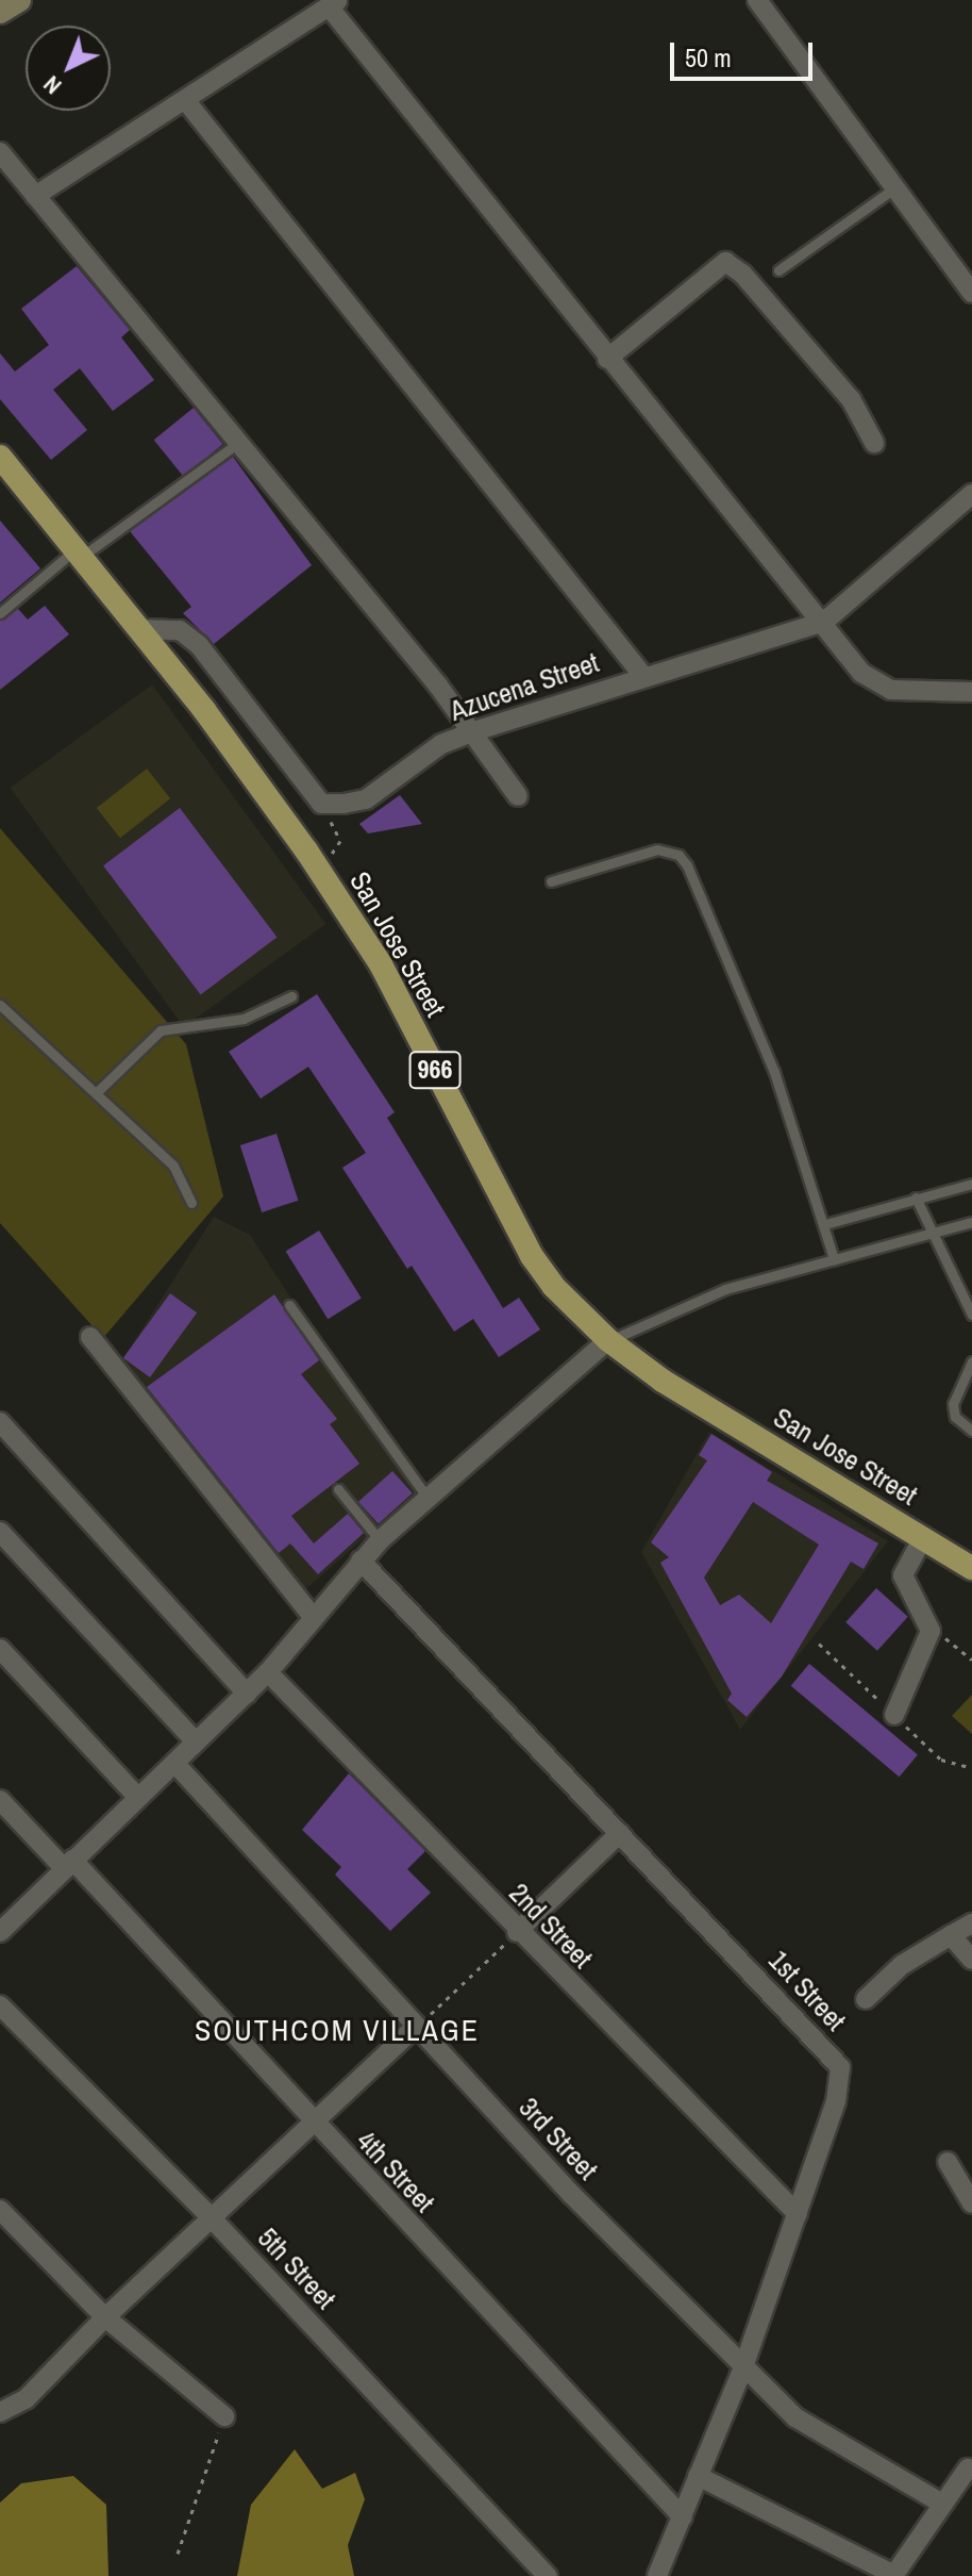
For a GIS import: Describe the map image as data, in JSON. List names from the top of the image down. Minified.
{"streets":{"main road":["San Jose Street","966"],"street":["Azucena Street","2nd Street","1st Street","3rd Street","4th Street","5th Street"]},"crossings":[["Azucena Street","San Jose Street"],["2nd Street","1st Street"],["1st Street","3rd Street"],["1st Street","4th Street"]],"districts":["SOUTHCOM VILLAGE"],"scale_bar":"50 m","north":"bottom left"}
